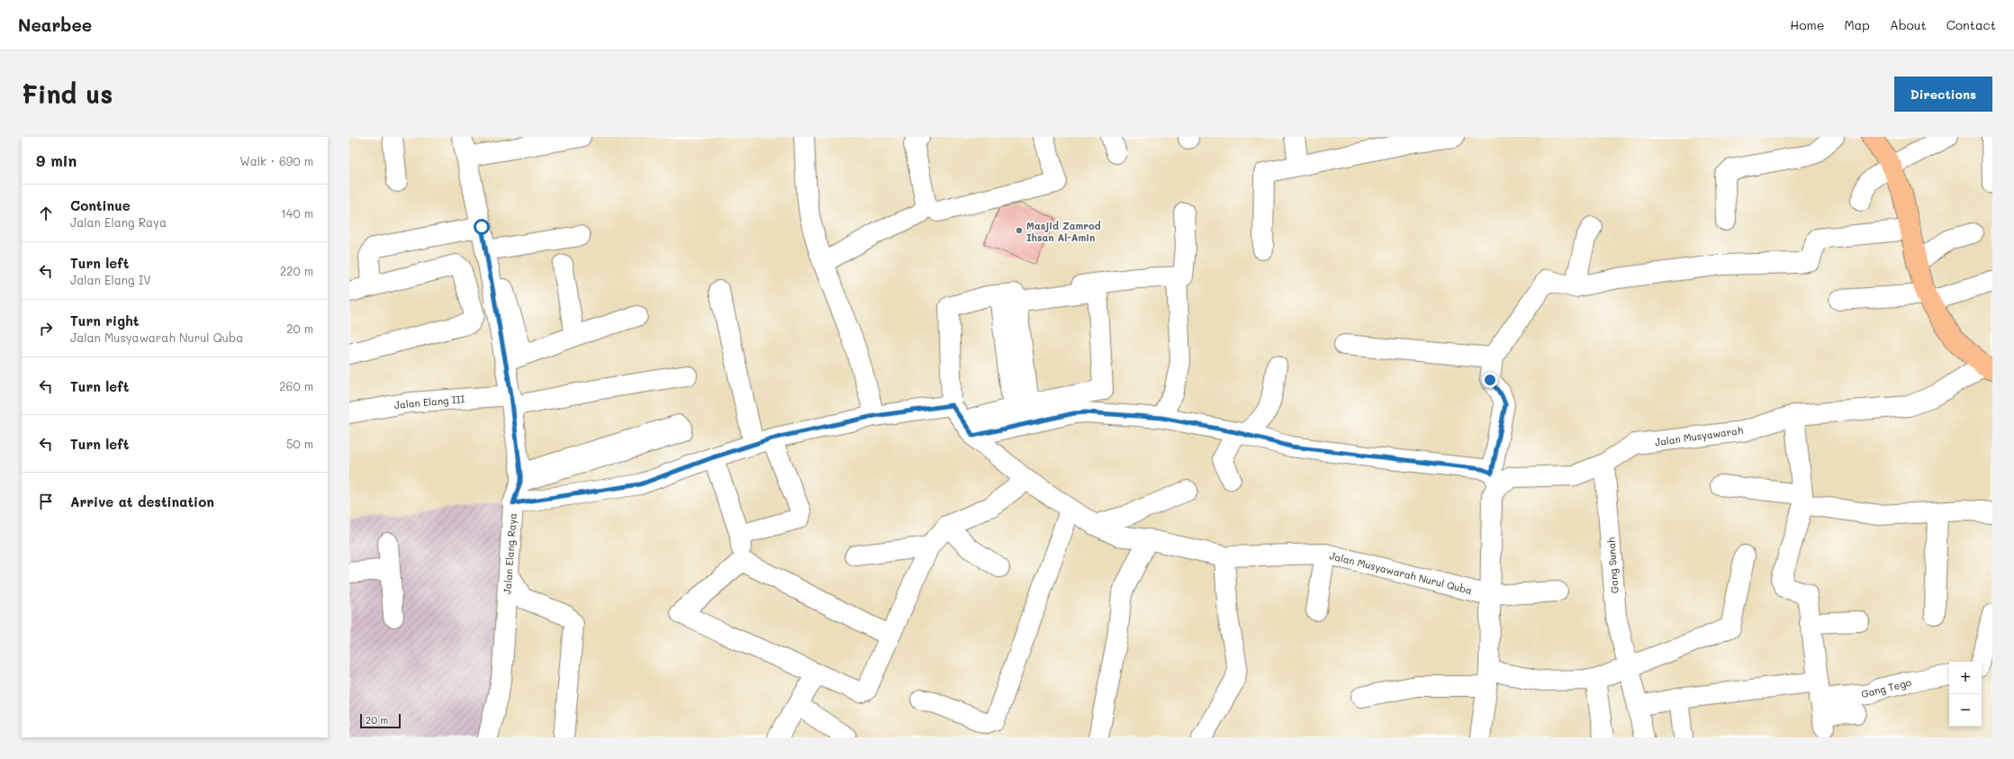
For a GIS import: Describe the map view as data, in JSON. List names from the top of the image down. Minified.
{"streets":{"street":["Jalan Elang III","Jalan Musyawarah","Jalan Elang Raya","Gang Sunah","Jalan Musyawarah Nurul Quba","Gang Tego"]},"crossings":[["Jalan Elang III","Jalan Elang Raya"],["Jalan Musyawarah","Gang Sunah"]],"places":["Masjid Zamrod Ihsan Al-Amin"],"scale_bar":"20 m","page":{"header":"Nearbee","nav":["Home","Map","About","Contact"],"buttons":"Directions","title":"Find us","heading":["9 min","Walk · 690 m"],"list":[["Continue","Jalan Elang Raya","140 m"],["Turn left","Jalan Elang IV","220 m"],["Turn right","Jalan Musyawarah Nurul Quba","20 m"],["Turn left","260 m"],["Turn left","50 m"],"Arrive at destination"],"map_buttons":["+","−"],"scale":"20 m"}}
